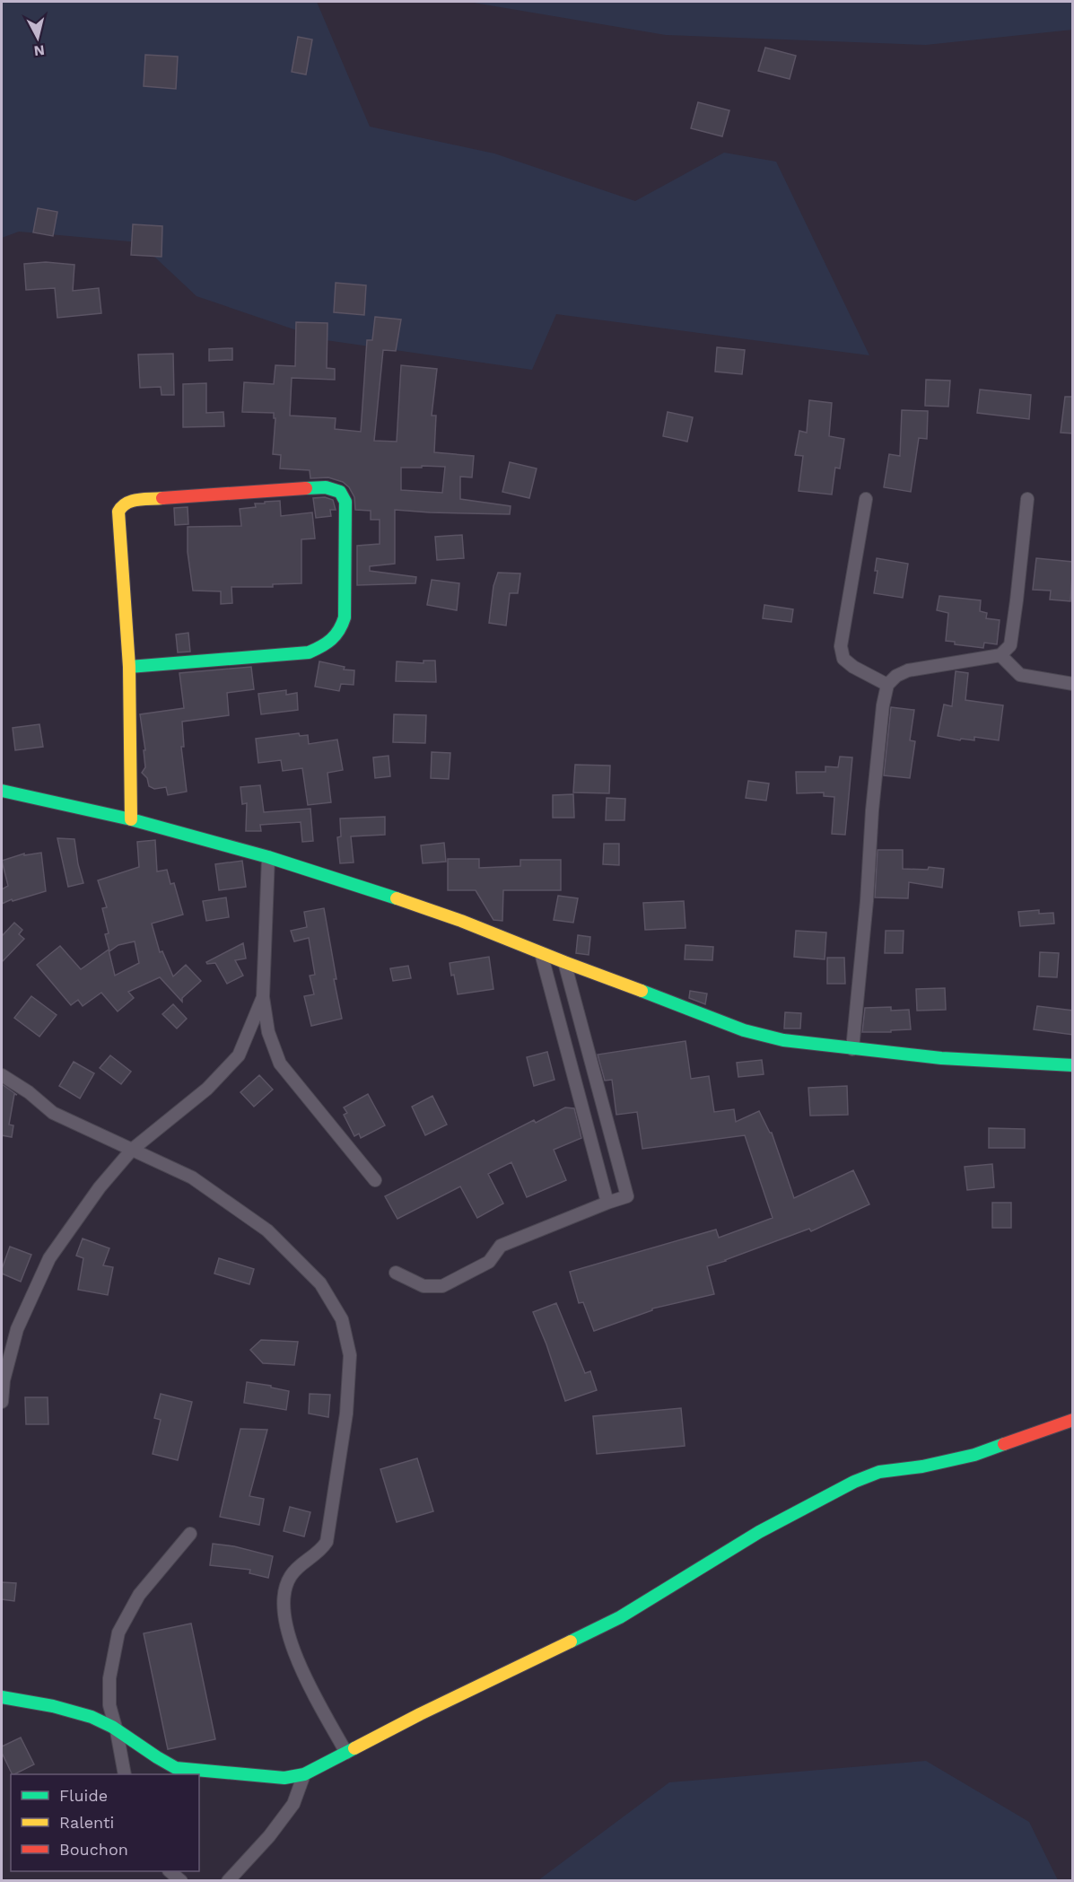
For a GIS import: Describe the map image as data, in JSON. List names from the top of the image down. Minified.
{"legend":["Fluide","Ralenti","Bouchon"],"north":"bottom"}
